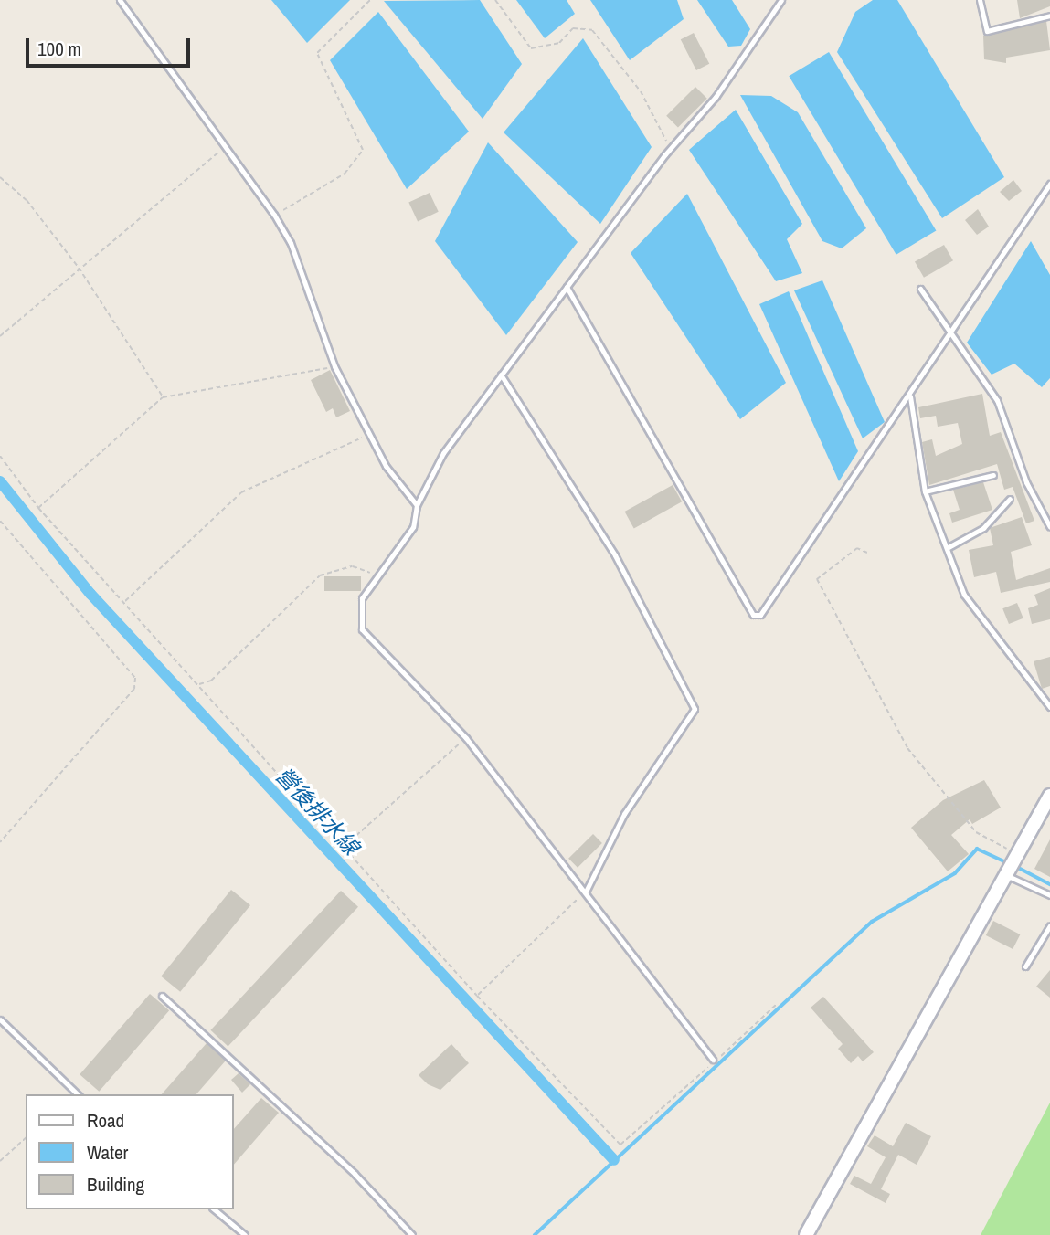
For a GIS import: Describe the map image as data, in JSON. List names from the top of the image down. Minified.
{"water":["營後排水線"],"legend":["Road","Water","Building"],"scale_bar":"100 m"}
